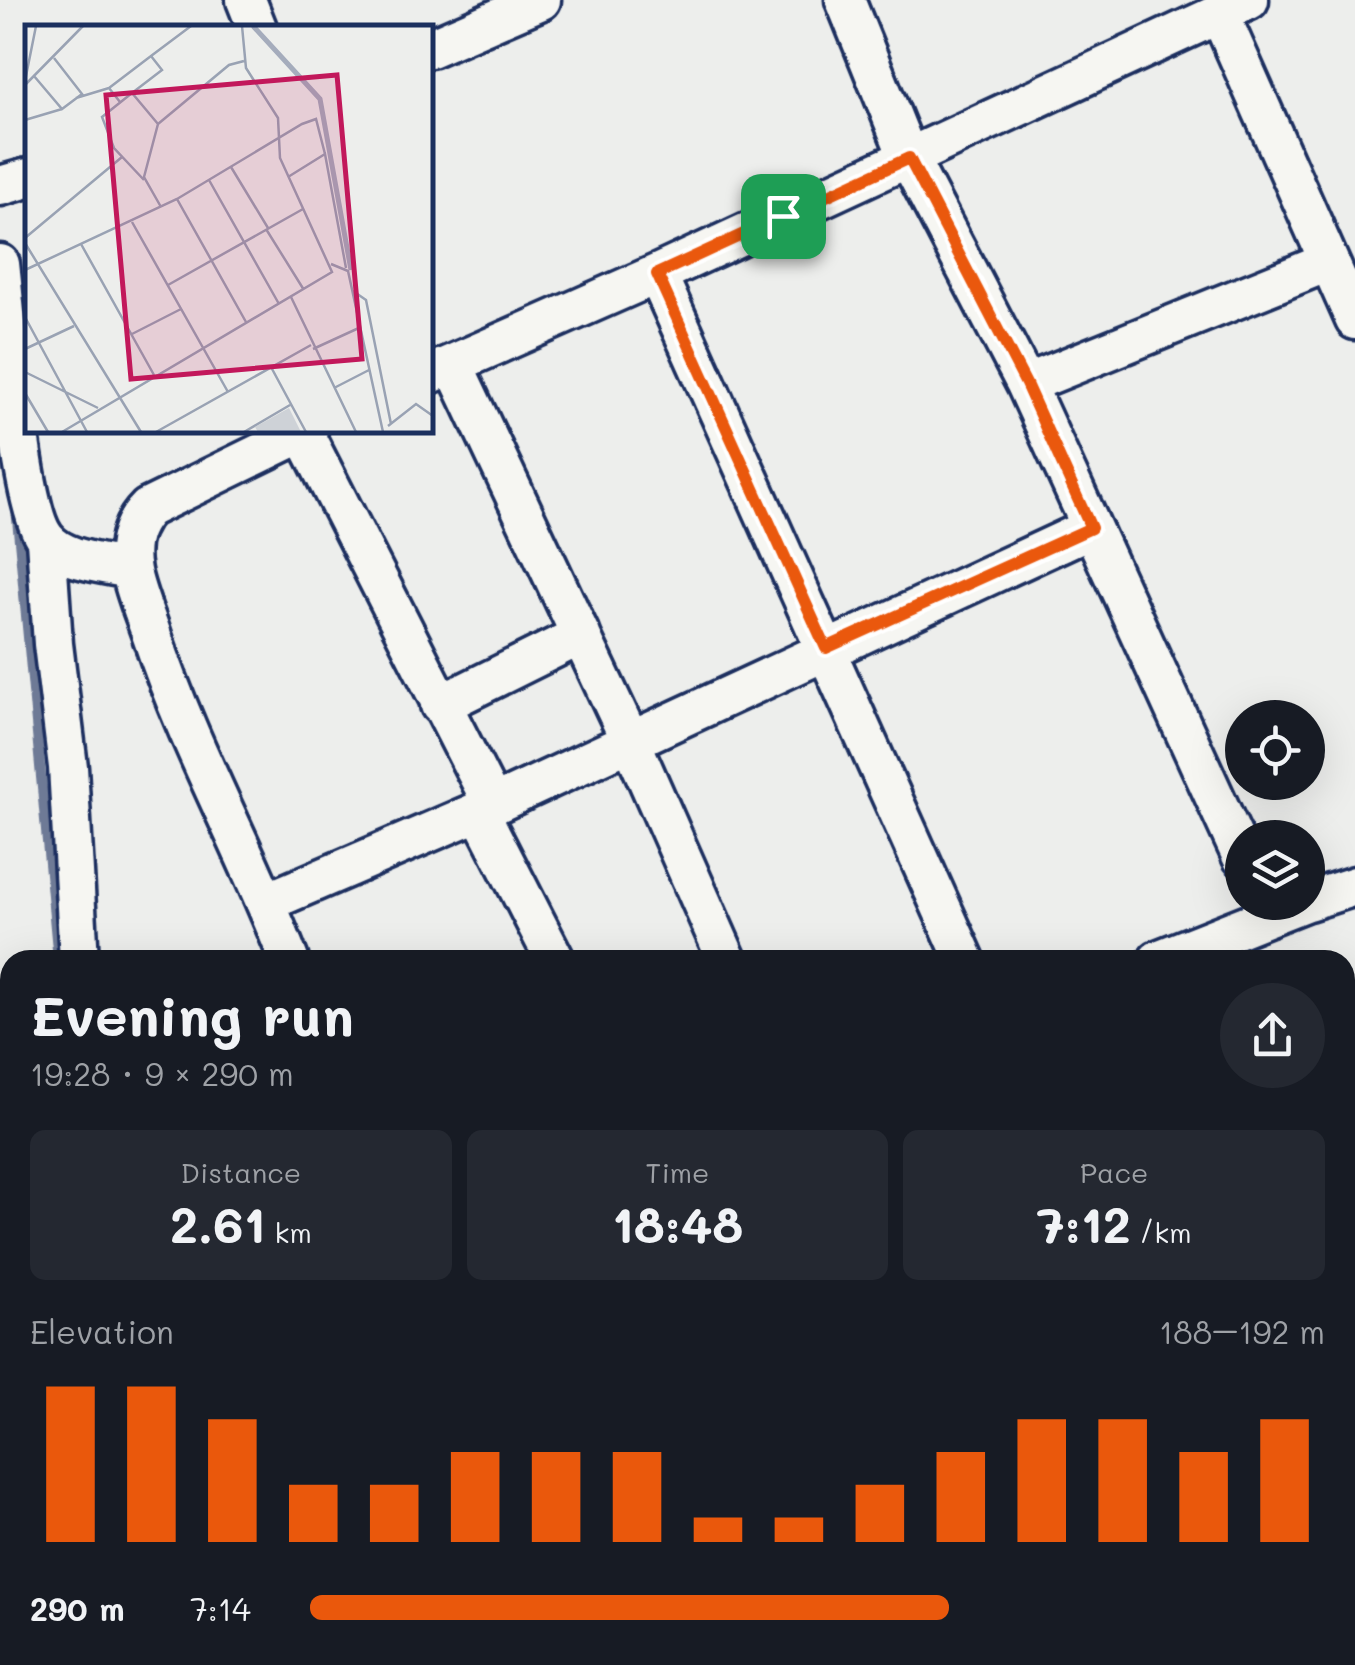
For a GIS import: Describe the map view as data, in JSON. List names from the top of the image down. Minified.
{"page":{"heading":["Evening run","19:28 · 9 × 290 m"],"stats":[["Distance","2.61 km"],["Time","18:48"],["Pace","7:12 /km"]],"chart":["Elevation","188–192 m"],"list":[{"name":"290 m","note":"7:14"}]}}
